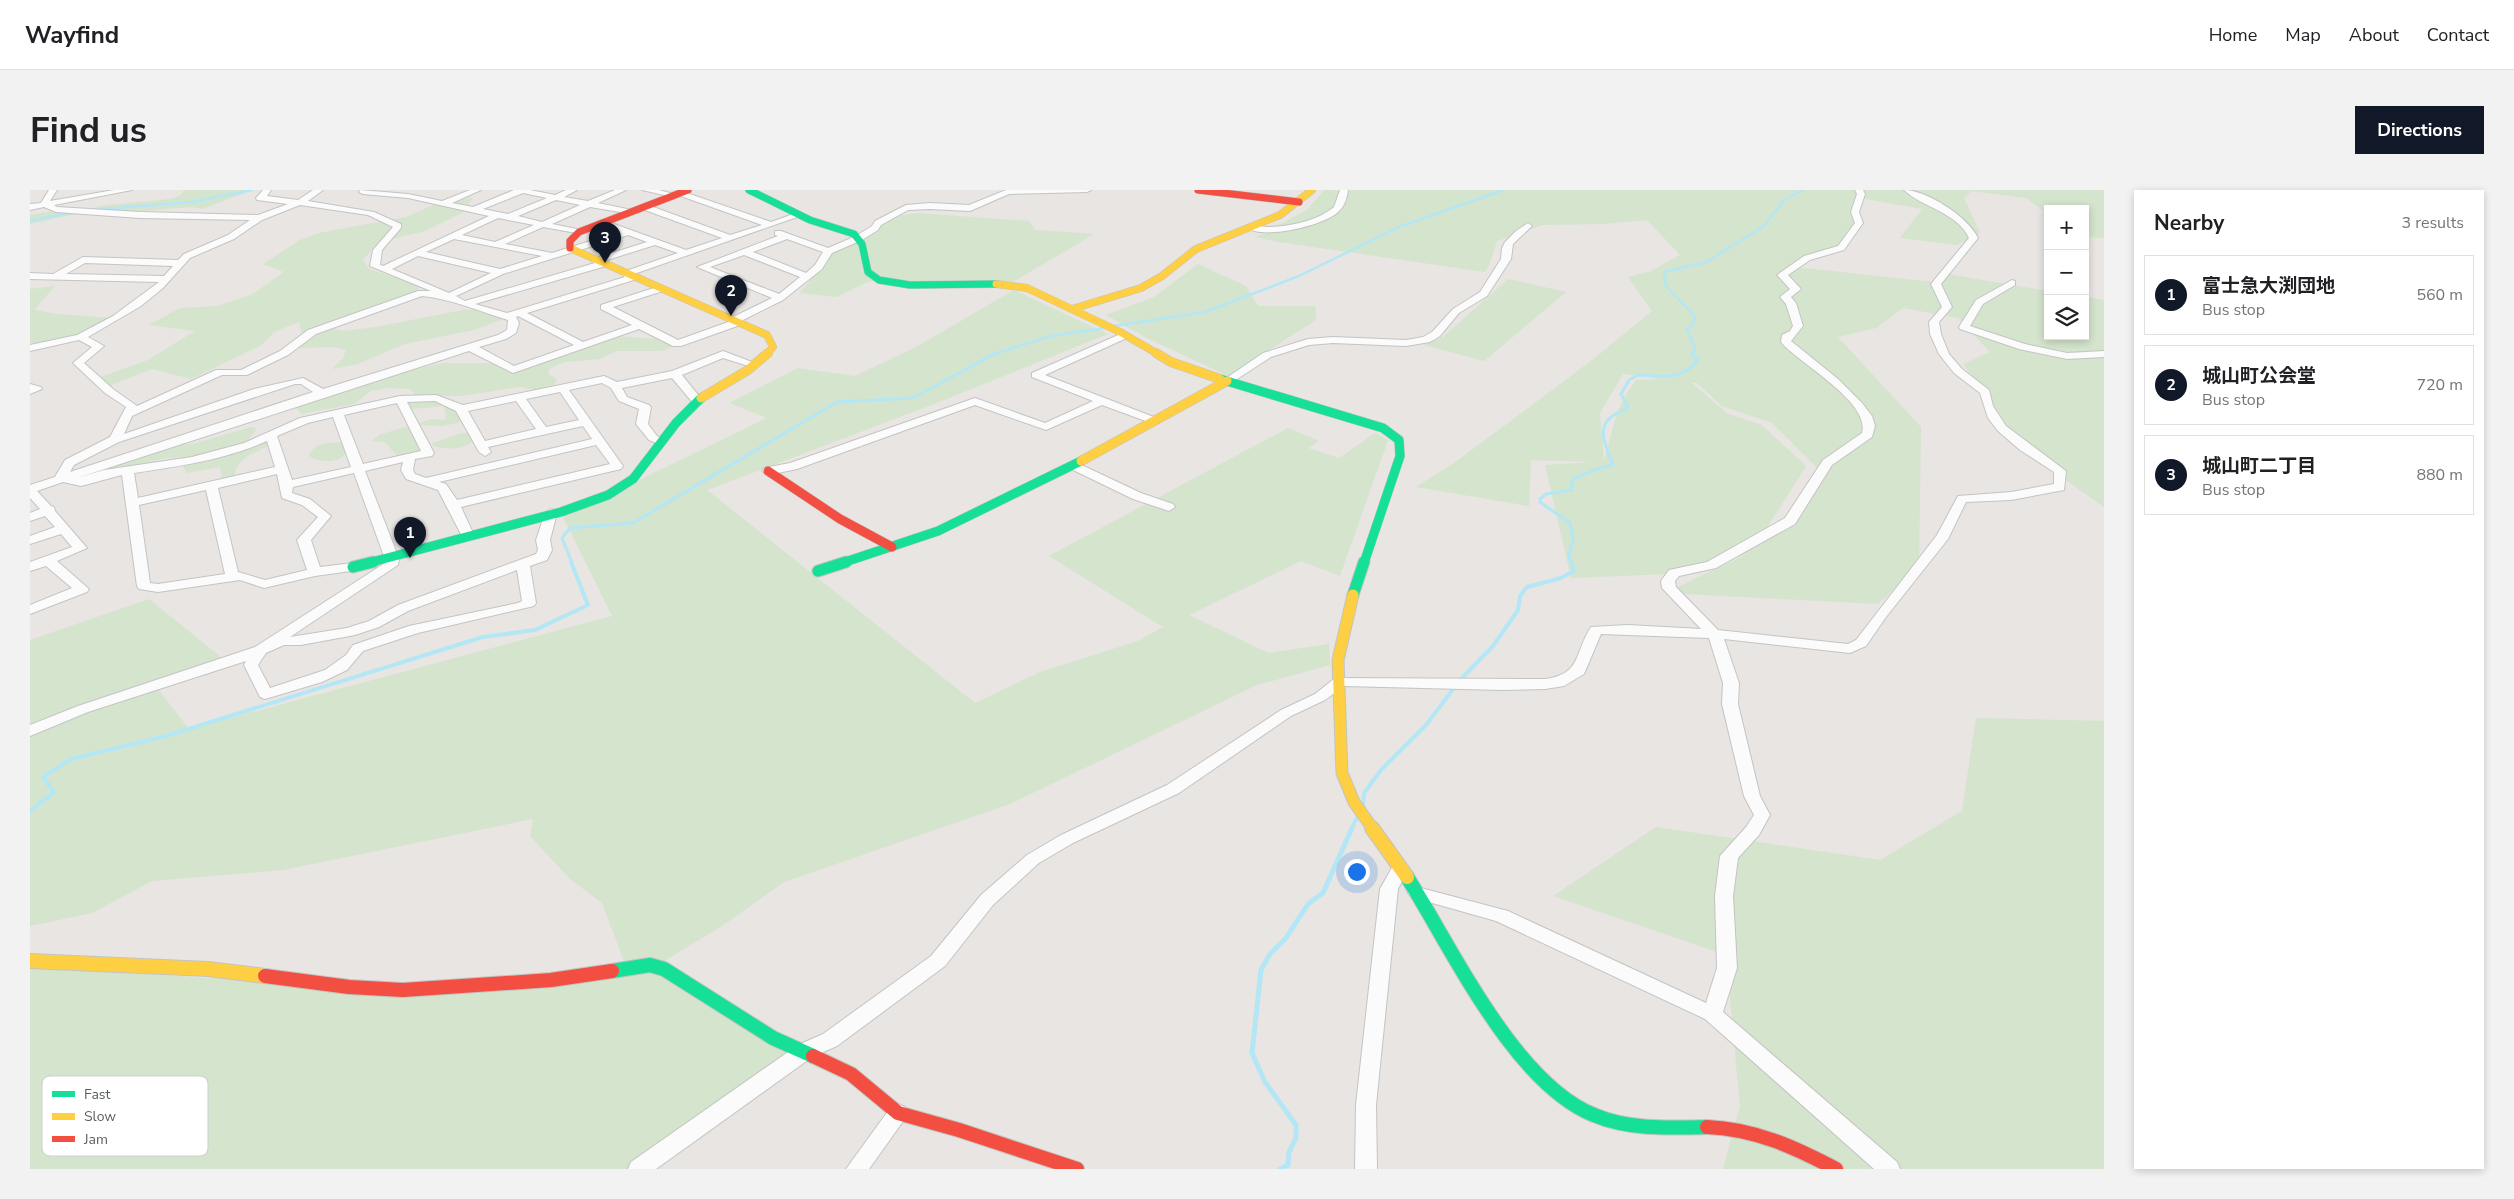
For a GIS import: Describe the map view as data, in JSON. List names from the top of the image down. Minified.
{"legend":["Fast","Slow","Jam"],"page":{"header":"Wayfind","nav":["Home","Map","About","Contact"],"buttons":"Directions","title":"Find us","heading":["Nearby","3 results"],"map_buttons":["+","−"],"pins":["3","2","1"],"list":[{"mark":"1","name":"富士急大渕団地","note":"Bus stop","value":"560 m"},{"mark":"2","name":"城山町公会堂","note":"Bus stop","value":"720 m"},{"mark":"3","name":"城山町二丁目","note":"Bus stop","value":"880 m"}]}}
